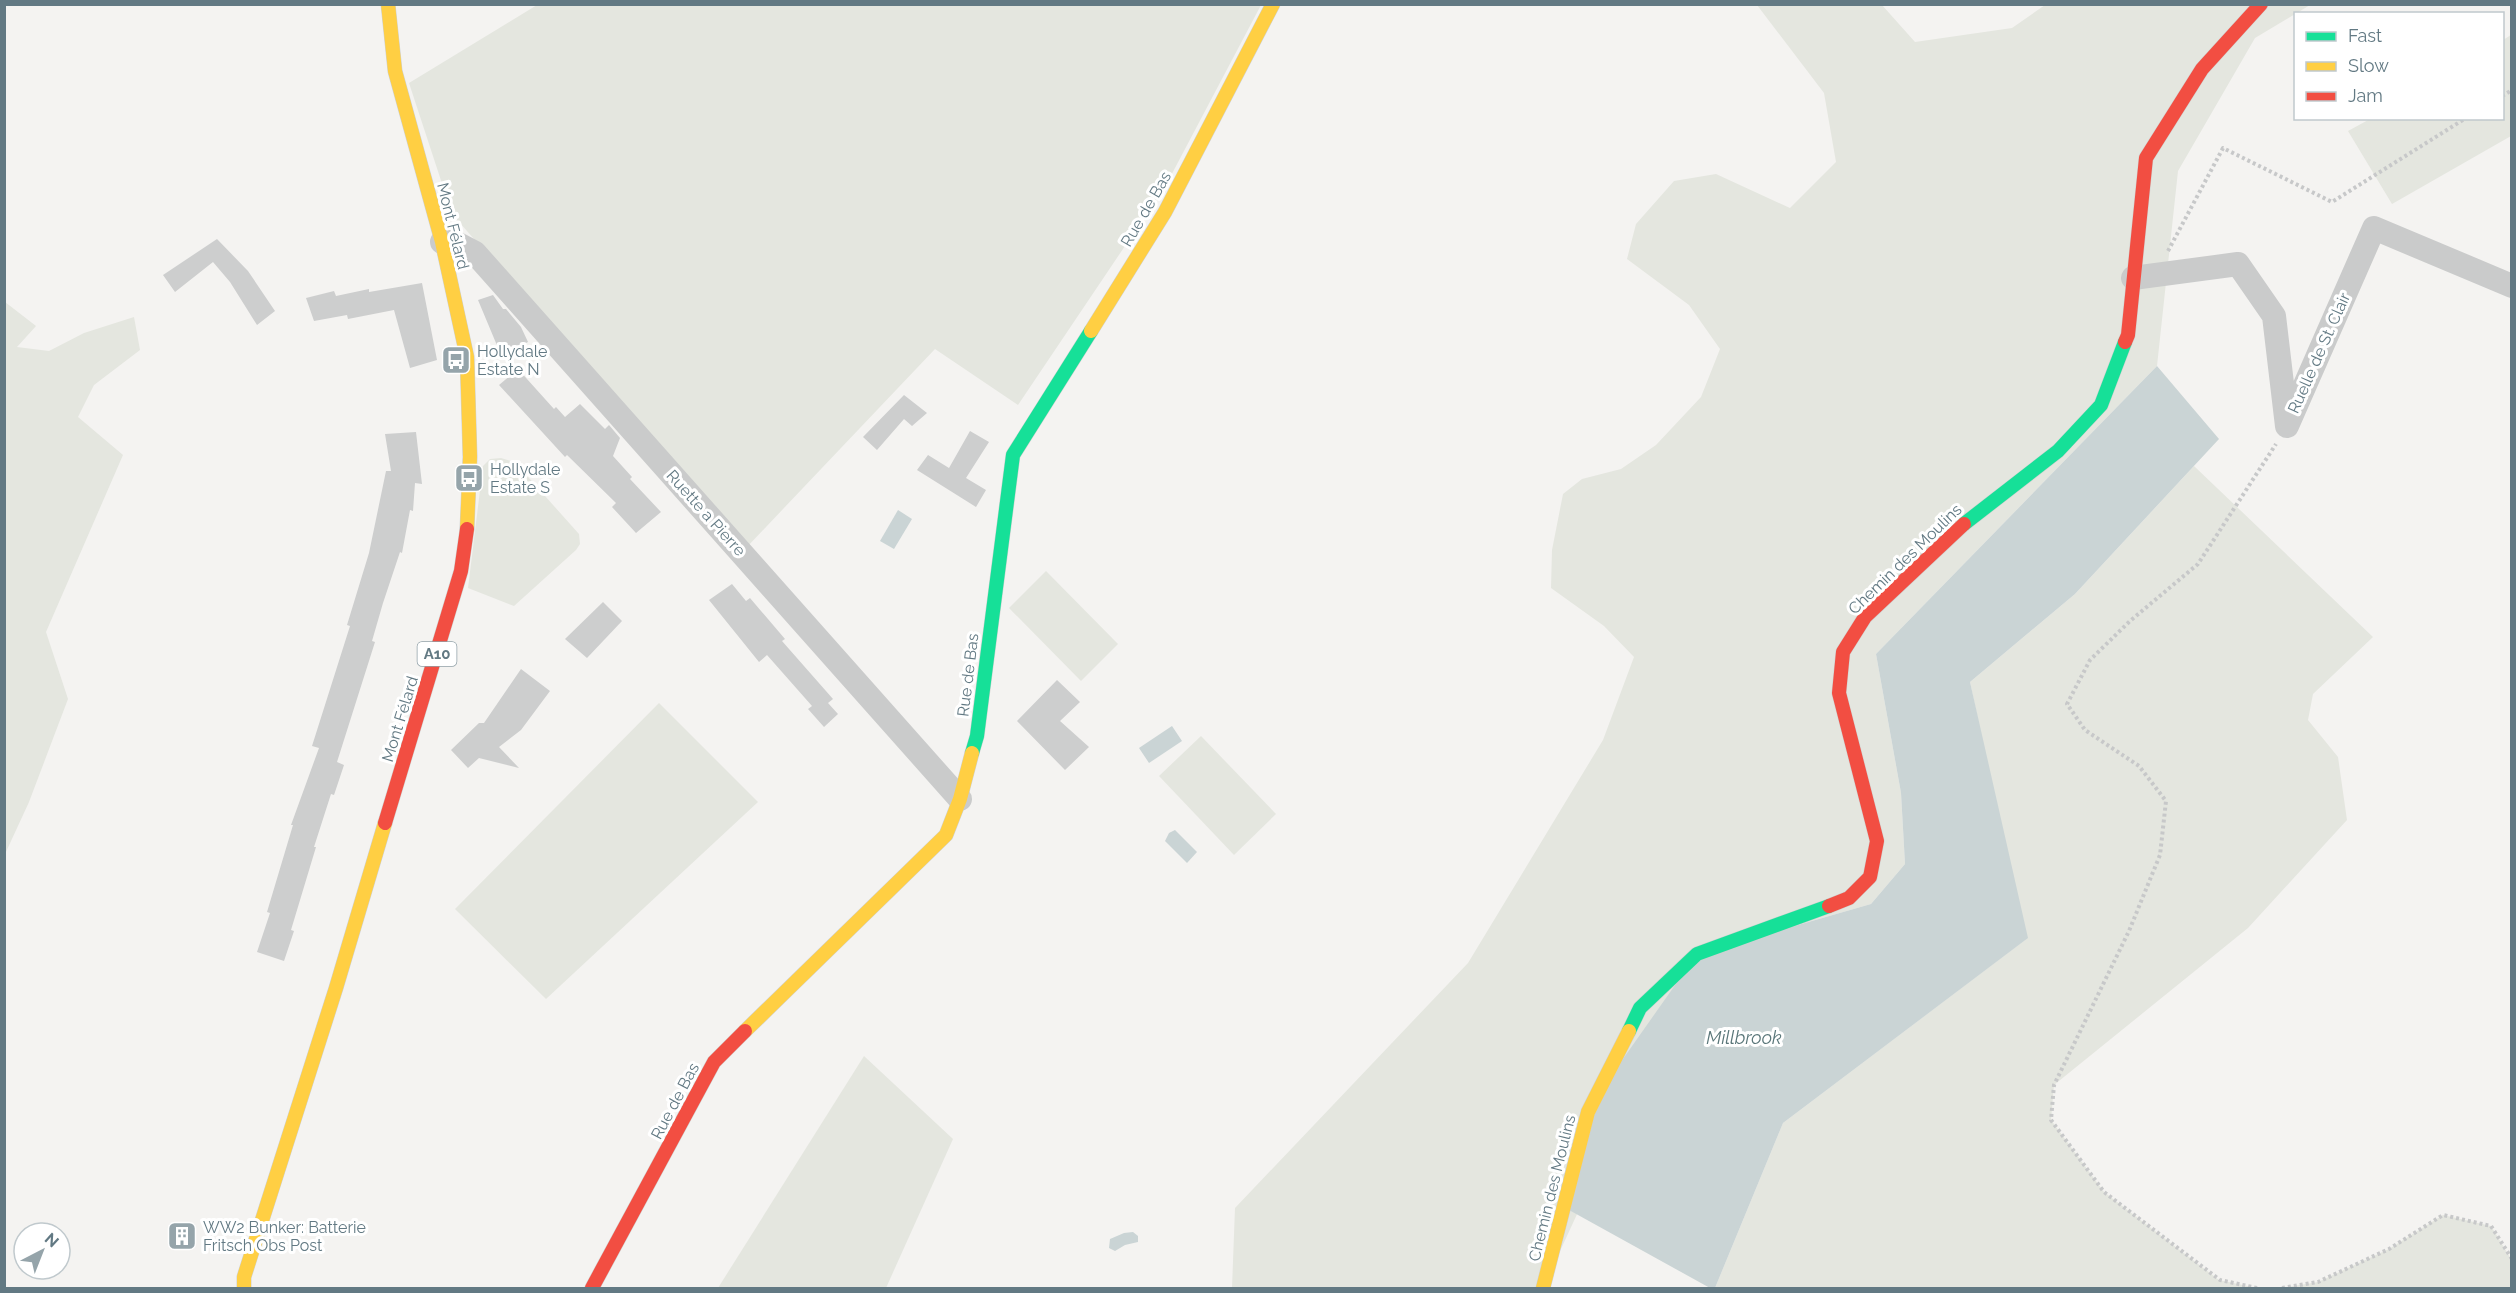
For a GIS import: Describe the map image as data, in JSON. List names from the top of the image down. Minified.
{"streets":{"street":["Rue de Bas","Mont Félard","Ruelle de St. Clair","Ruette a Pierre","Chemin des Moulins","A10"]},"crossings":[["Rue de Bas","Ruette a Pierre"],["Mont Félard","Ruette a Pierre"],["Ruelle de St. Clair","Chemin des Moulins"]],"water":["Millbrook"],"places":{"bus stop":["Hollydale Estate N","Hollydale Estate S"],"building":["WW2 Bunker: Batterie Fritsch Obs Post"]},"legend":["Fast","Slow","Jam"],"north":"top right"}
